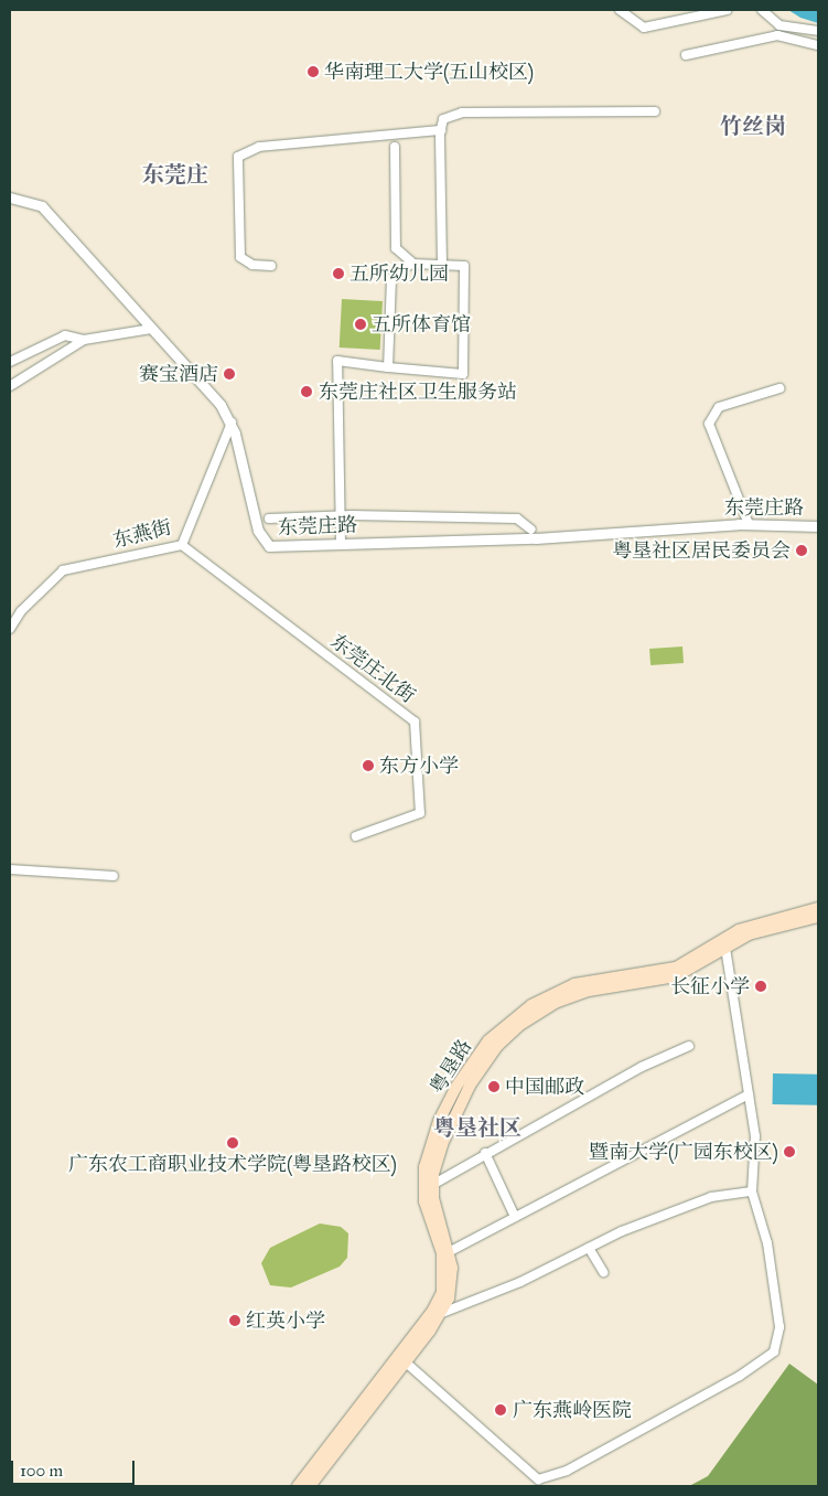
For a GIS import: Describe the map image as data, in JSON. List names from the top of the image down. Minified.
{"streets":{"main road":["粤垦路"],"street":["东莞庄路","东燕街","东莞庄北街"]},"crossings":[["东莞庄路","东燕街"],["东燕街","东莞庄北街"]],"districts":["竹丝岗","东莞庄","粤垦社区"],"places":["华南理工大学(五山校区)","五所幼儿园","五所体育馆","赛宝酒店","东莞庄社区卫生服务站","粤垦社区居民委员会","东方小学","长征小学","中国邮政","广东农工商职业技术学院(粤垦路校区)","暨南大学(广园东校区)","红英小学","广东燕岭医院"],"scale_bar":"100 m"}
